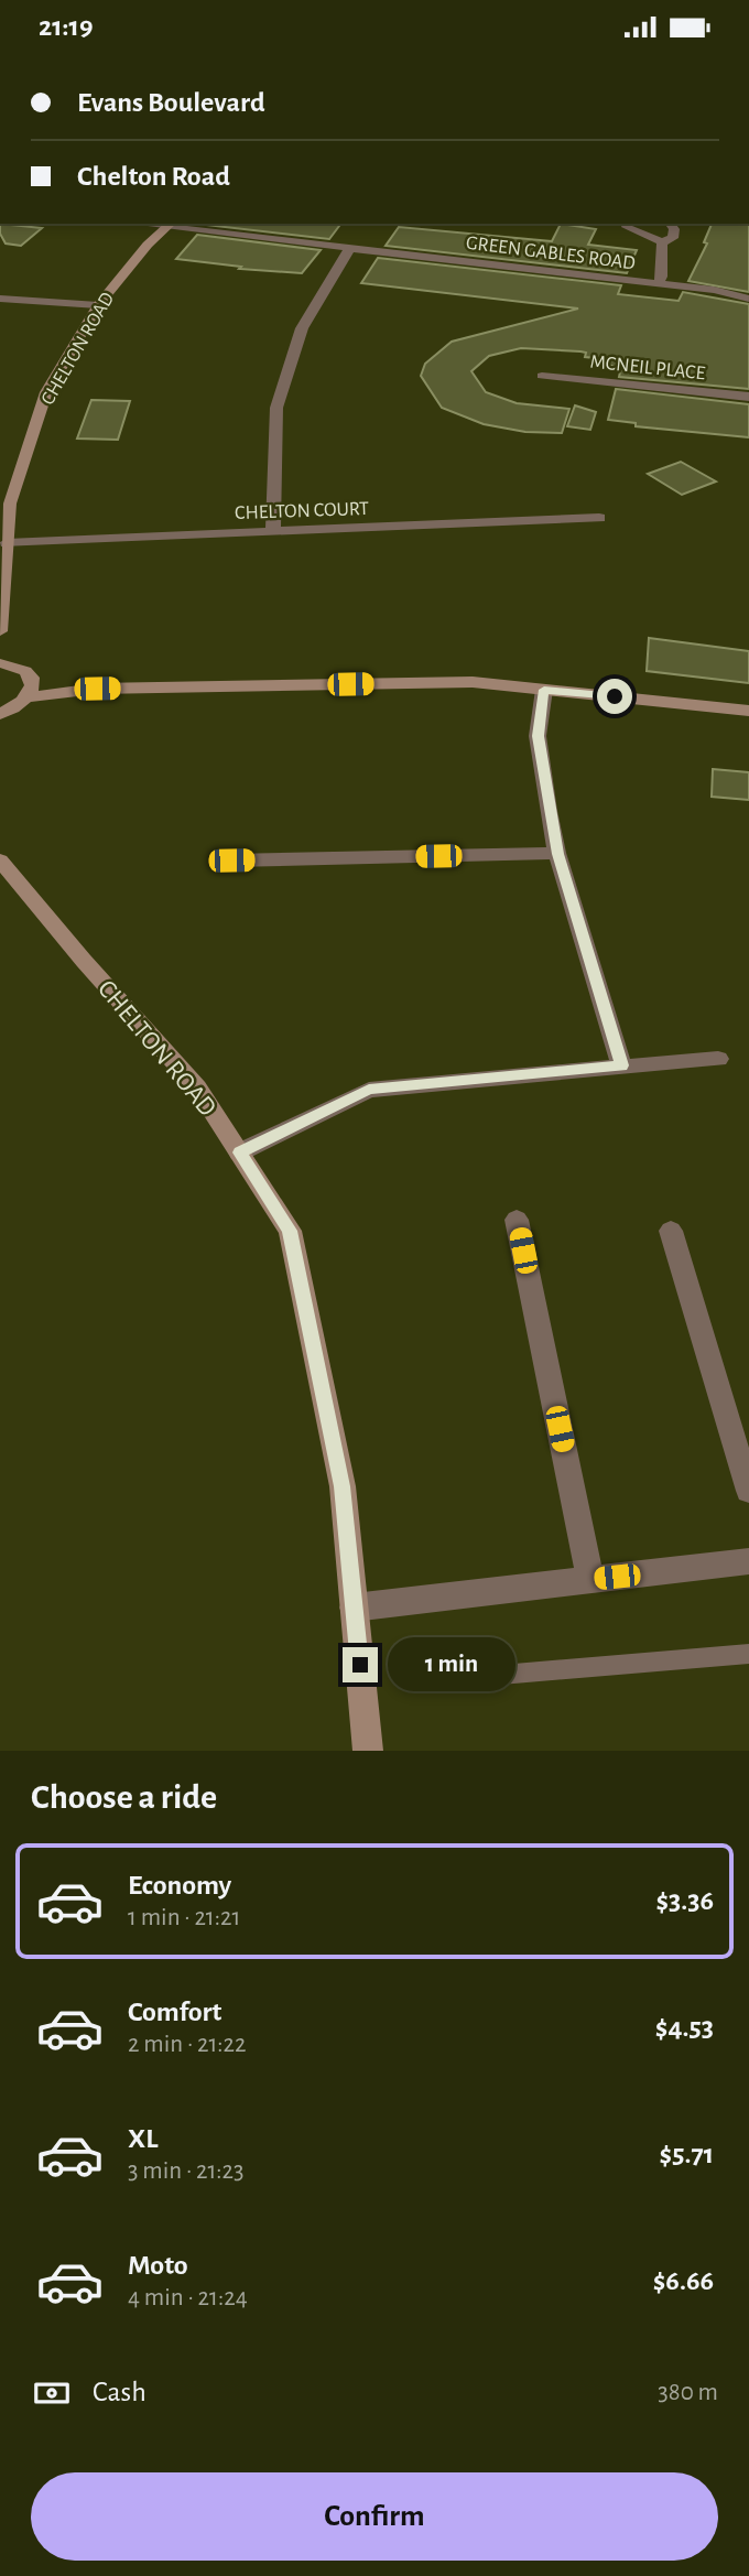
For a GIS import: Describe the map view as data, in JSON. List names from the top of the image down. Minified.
{"streets":{"street":["GREEN GABLES ROAD","CHELTON ROAD","MCNEIL PLACE","CHELTON COURT"]},"crossings":[["GREEN GABLES ROAD","CHELTON ROAD"],["CHELTON ROAD","CHELTON COURT"]],"page":{"status":"21:19","banner":["Evans Boulevard","Chelton Road"],"bubble":"1 min","heading":"Choose a ride","list":[{"name":"Economy","note":"1 min · 21:21","value":"$3.36"},{"name":"Comfort","note":"2 min · 21:22","value":"$4.53"},{"name":"XL","note":"3 min · 21:23","value":"$5.71"},{"name":"Moto","note":"4 min · 21:24","value":"$6.66"}],"pay":["Cash","380 m"],"buttons":"Confirm"}}
